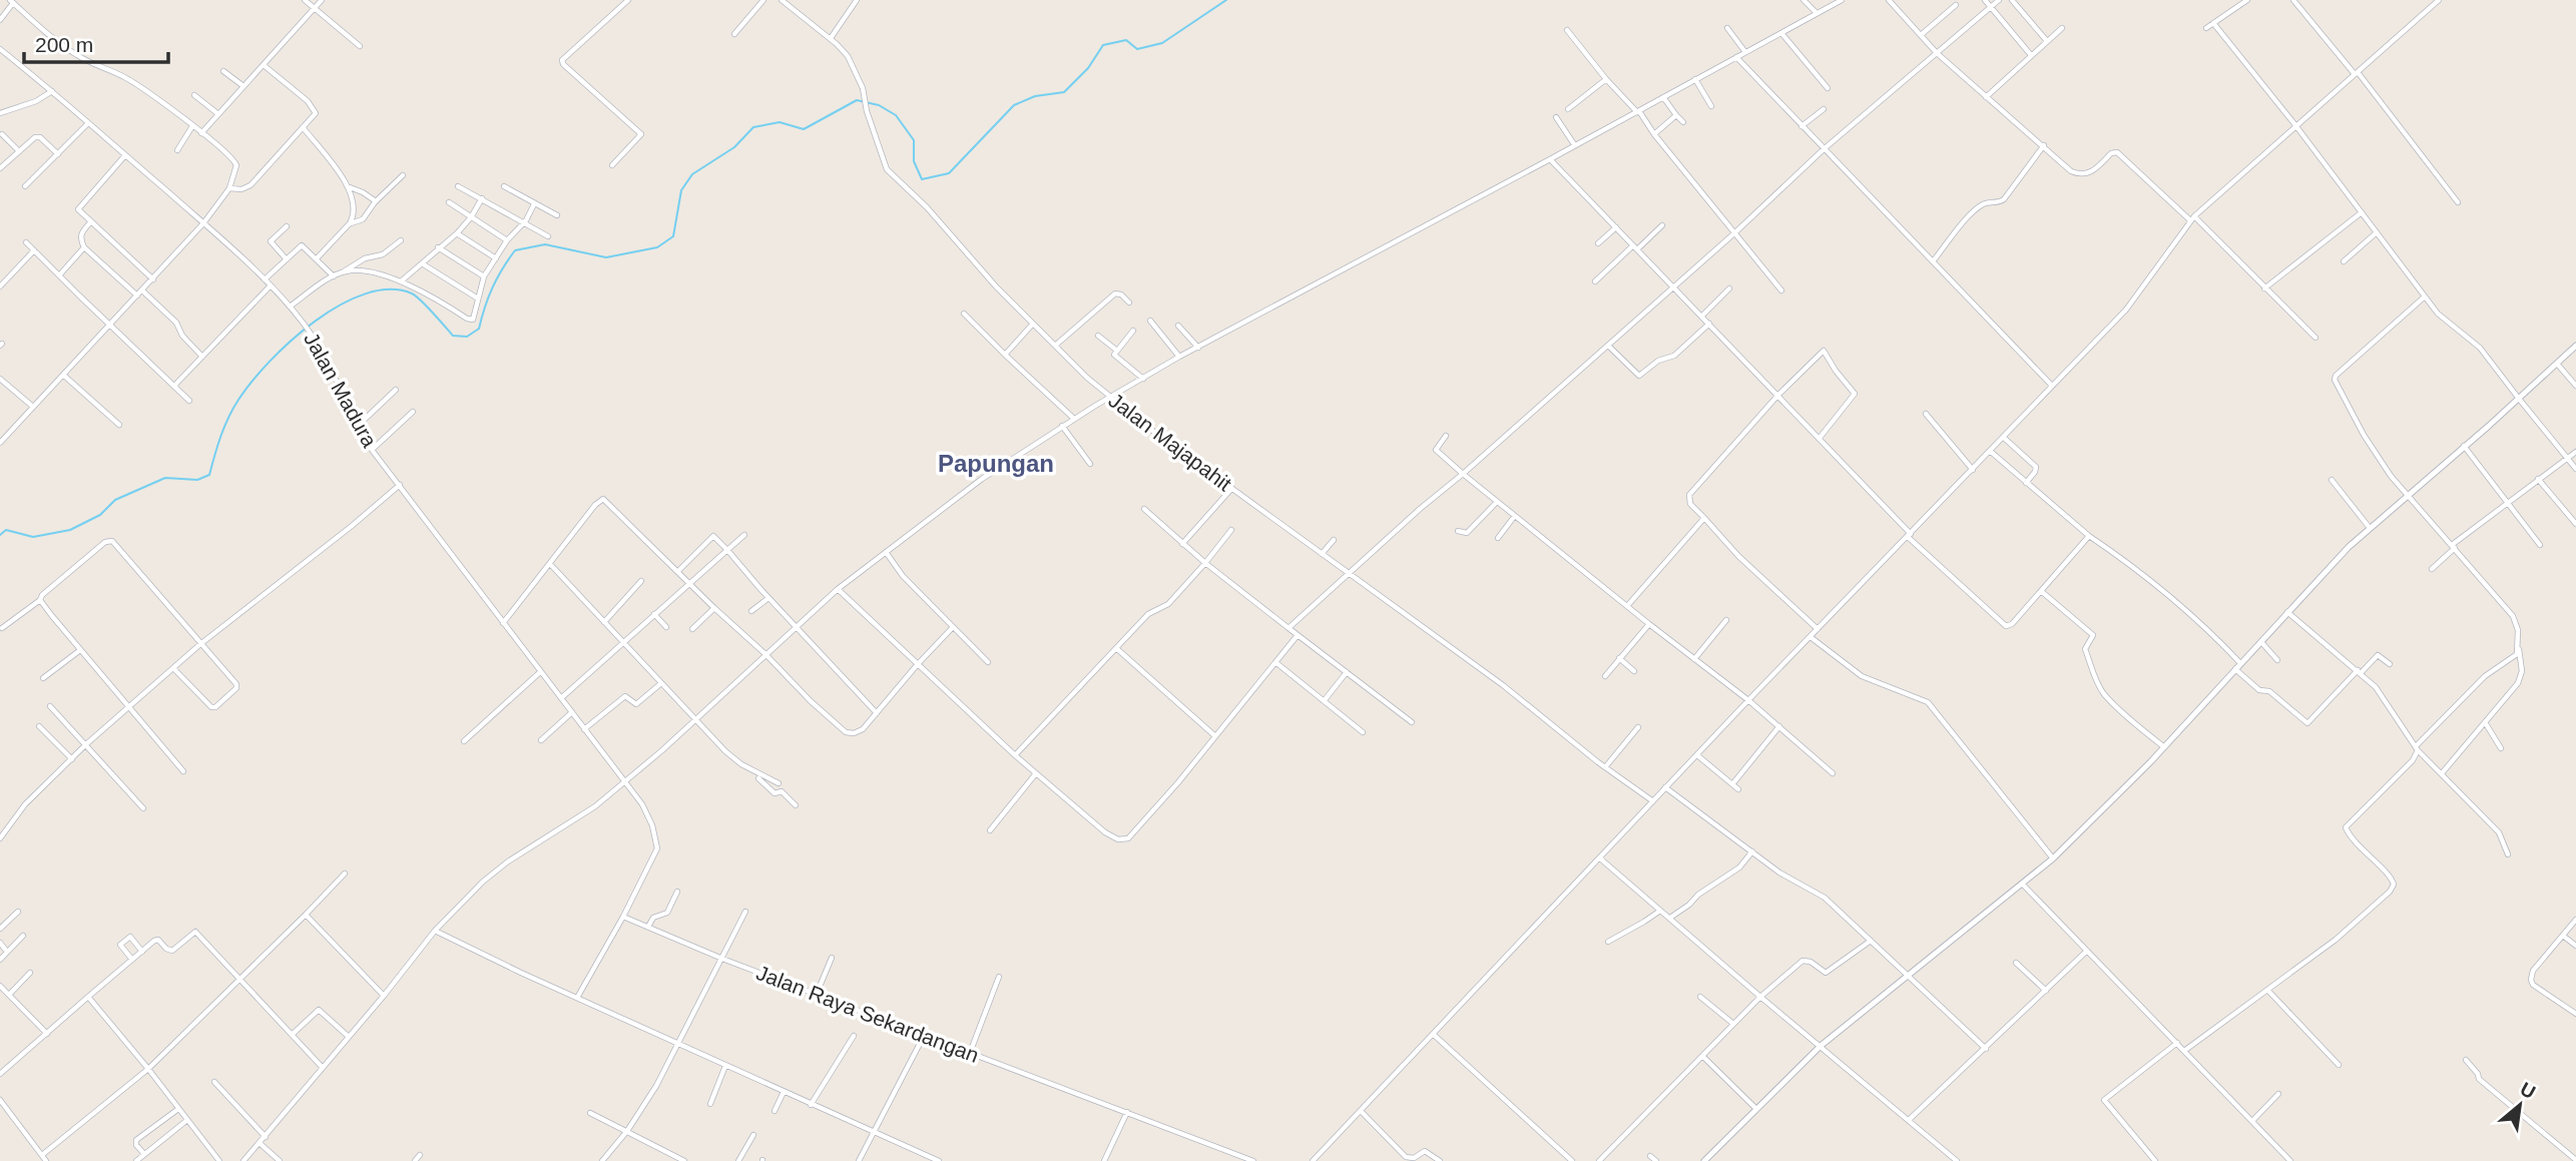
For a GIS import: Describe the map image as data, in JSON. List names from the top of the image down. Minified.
{"streets":{"street":["Jalan Madura","Jalan Majapahit","Jalan Raya Sekardangan"]},"districts":["Papungan"],"scale_bar":"200 m","north":"top right"}
